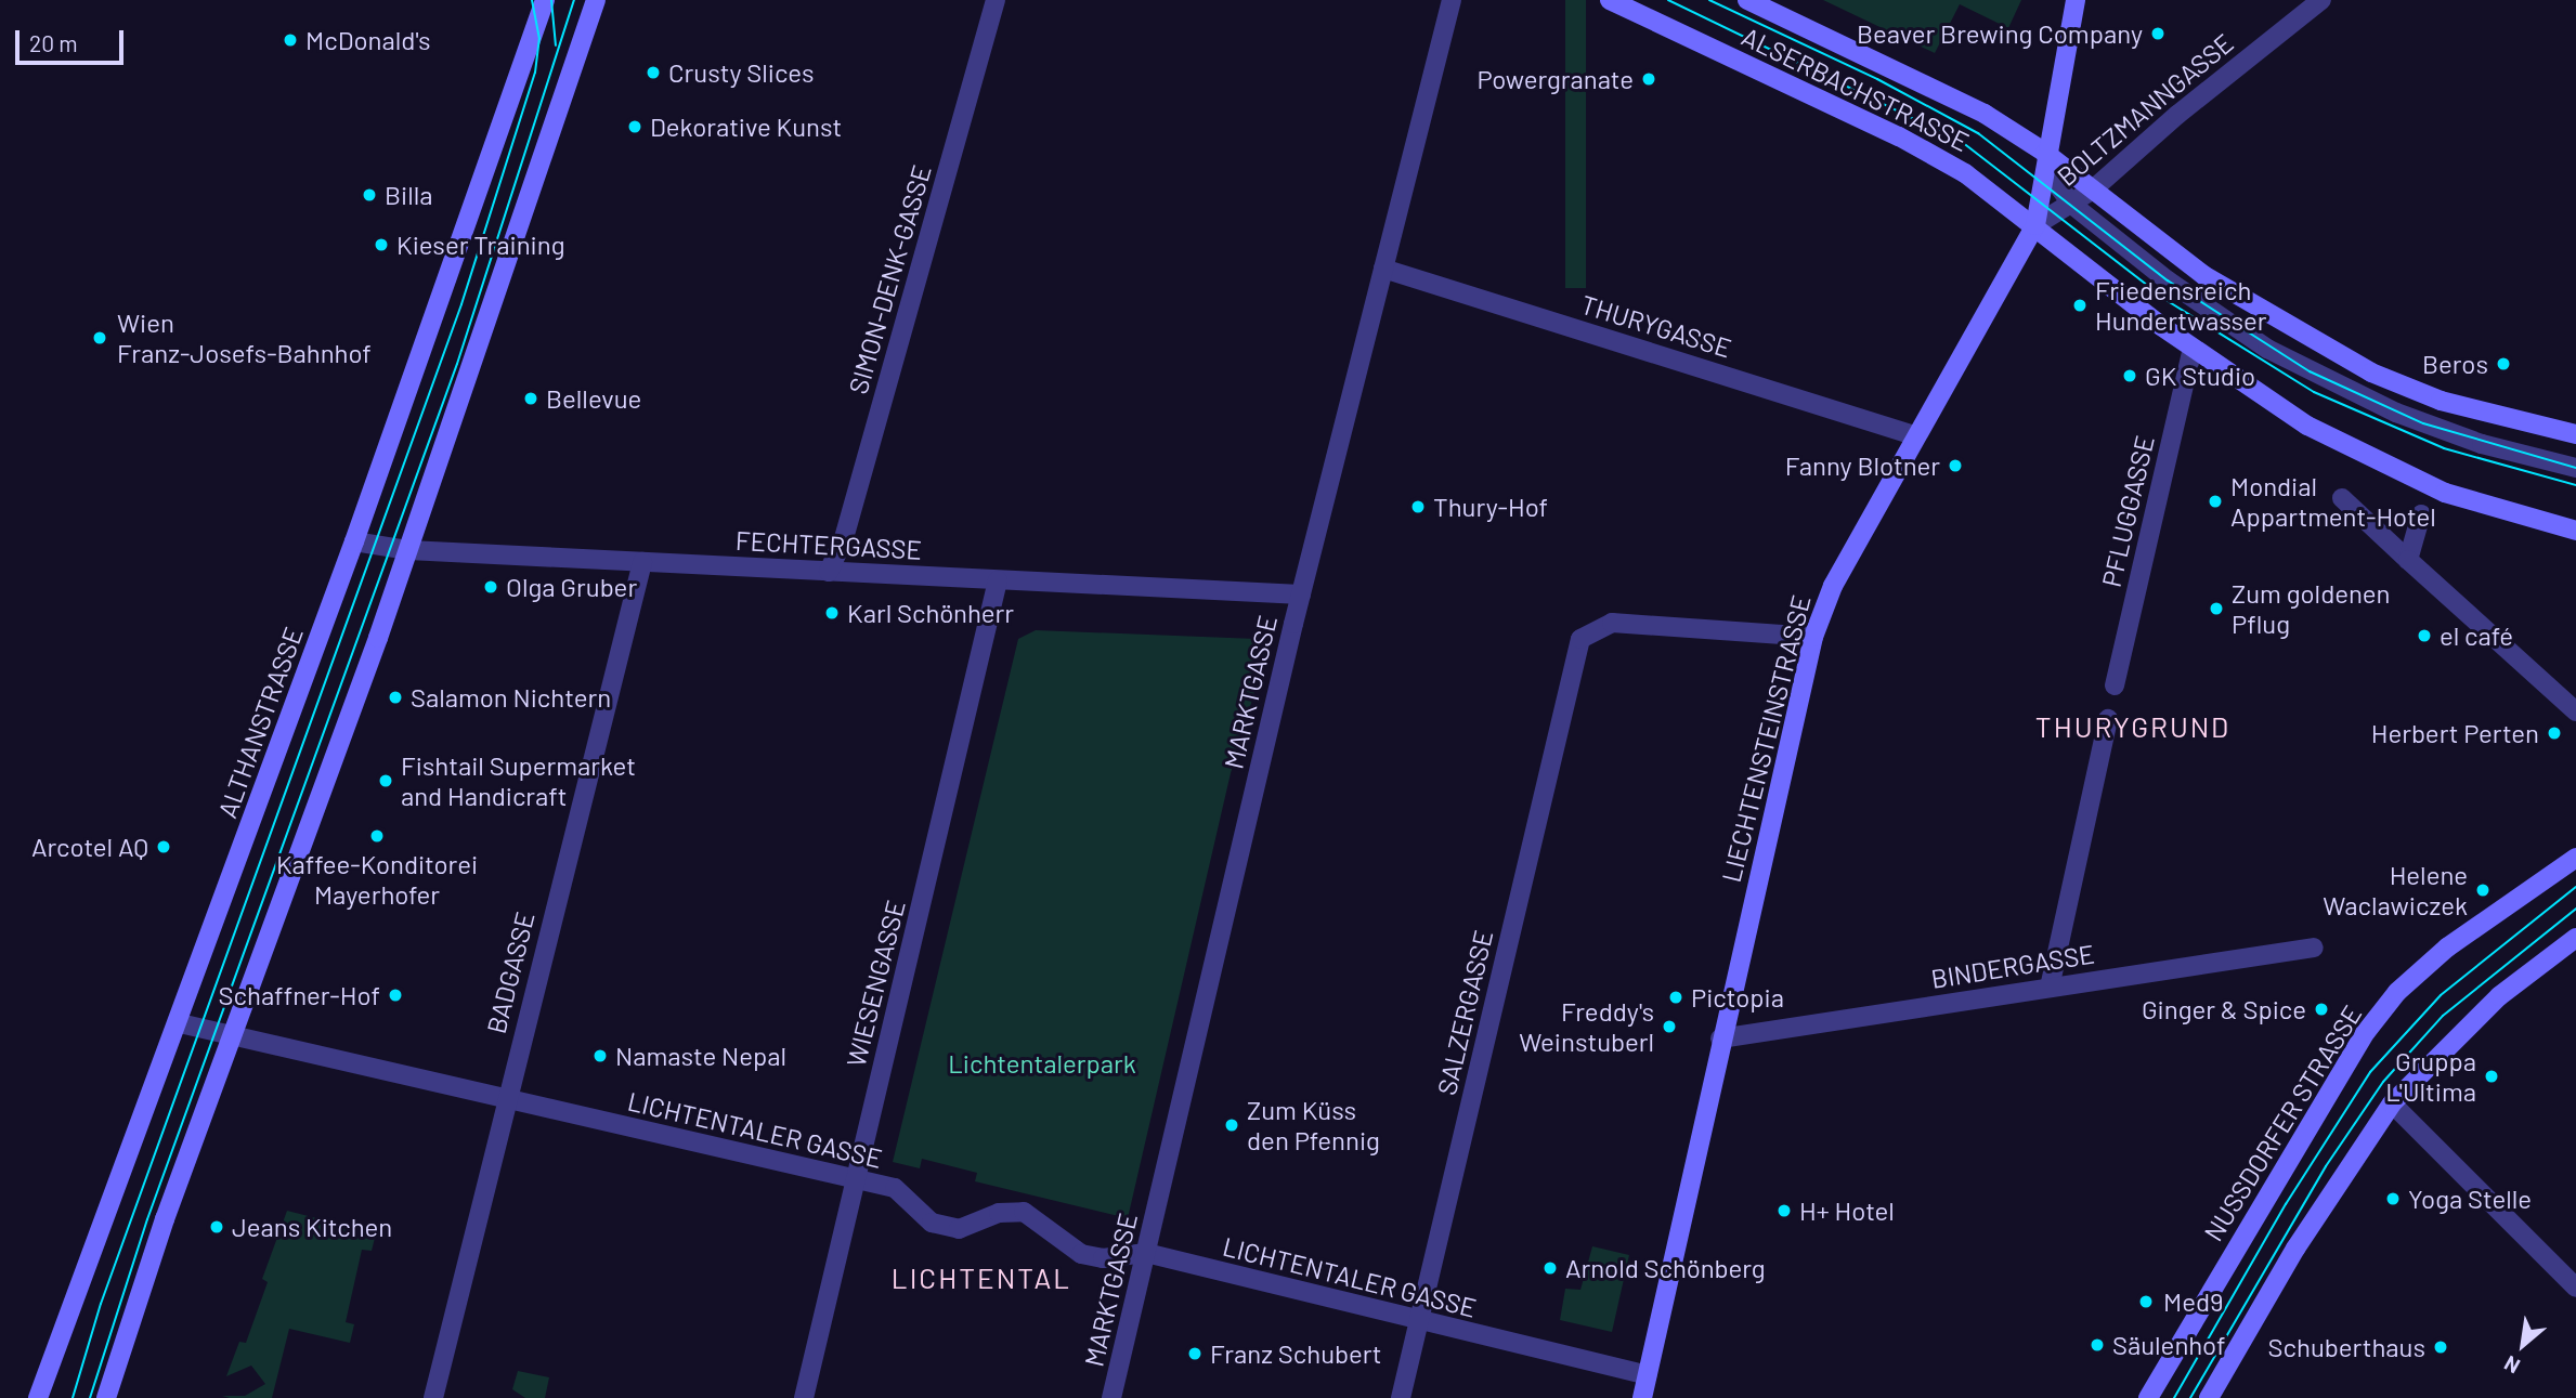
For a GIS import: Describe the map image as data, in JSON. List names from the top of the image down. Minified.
{"streets":{"street":["ALSERBACHSTRASSE","BOLTZMANNGASSE","SIMON-DENK-GASSE","THURYGASSE","PFLUGGASSE","FECHTERGASSE","MARKTGASSE","ALTHANSTRASSE","LIECHTENSTEINSTRASSE","BINDERGASSE","BADGASSE","WIESENGASSE","SALZERGASSE","NUSSDORFER STRASSE","LICHTENTALER GASSE"]},"crossings":[["ALSERBACHSTRASSE","BOLTZMANNGASSE"],["ALSERBACHSTRASSE","PFLUGGASSE"],["ALSERBACHSTRASSE","LIECHTENSTEINSTRASSE"],["BOLTZMANNGASSE","LIECHTENSTEINSTRASSE"],["SIMON-DENK-GASSE","FECHTERGASSE"],["THURYGASSE","MARKTGASSE"],["THURYGASSE","LIECHTENSTEINSTRASSE"],["FECHTERGASSE","MARKTGASSE"],["FECHTERGASSE","ALTHANSTRASSE"],["FECHTERGASSE","BADGASSE"],["FECHTERGASSE","WIESENGASSE"],["MARKTGASSE","LICHTENTALER GASSE"],["ALTHANSTRASSE","LICHTENTALER GASSE"],["LIECHTENSTEINSTRASSE","BINDERGASSE"],["LIECHTENSTEINSTRASSE","SALZERGASSE"],["LIECHTENSTEINSTRASSE","LICHTENTALER GASSE"],["BADGASSE","LICHTENTALER GASSE"],["WIESENGASSE","LICHTENTALER GASSE"],["SALZERGASSE","LICHTENTALER GASSE"]],"districts":["THURYGRUND","LICHTENTAL"],"parks":["Lichtentalerpark"],"places":["Beaver Brewing Company","McDonald's","Crusty Slices","Powergranate","Dekorative Kunst","Billa","Kieser Training","Friedensreich Hundertwasser","Wien Franz-Josefs-Bahnhof","Beros","GK Studio","Bellevue","Fanny Blotner","Mondial Appartment-Hotel","Thury-Hof","Olga Gruber","Zum goldenen Pflug","Karl Schönherr","el café","Salamon Nichtern","Herbert Perten","Fishtail Supermarket and Handicraft","Kaffee-Konditorei Mayerhofer","Arcotel AQ","Helene Waclawiczek","Schaffner-Hof","Pictopia","Ginger & Spice","Freddy's Weinstuberl","Namaste Nepal","Gruppa L'Ultima","Zum Küss den Pfennig","Yoga Stelle","H+ Hotel","Jeans Kitchen","Arnold Schönberg","Med9","Säulenhof","Schuberthaus","Franz Schubert"],"scale_bar":"20 m","north":"bottom left"}
